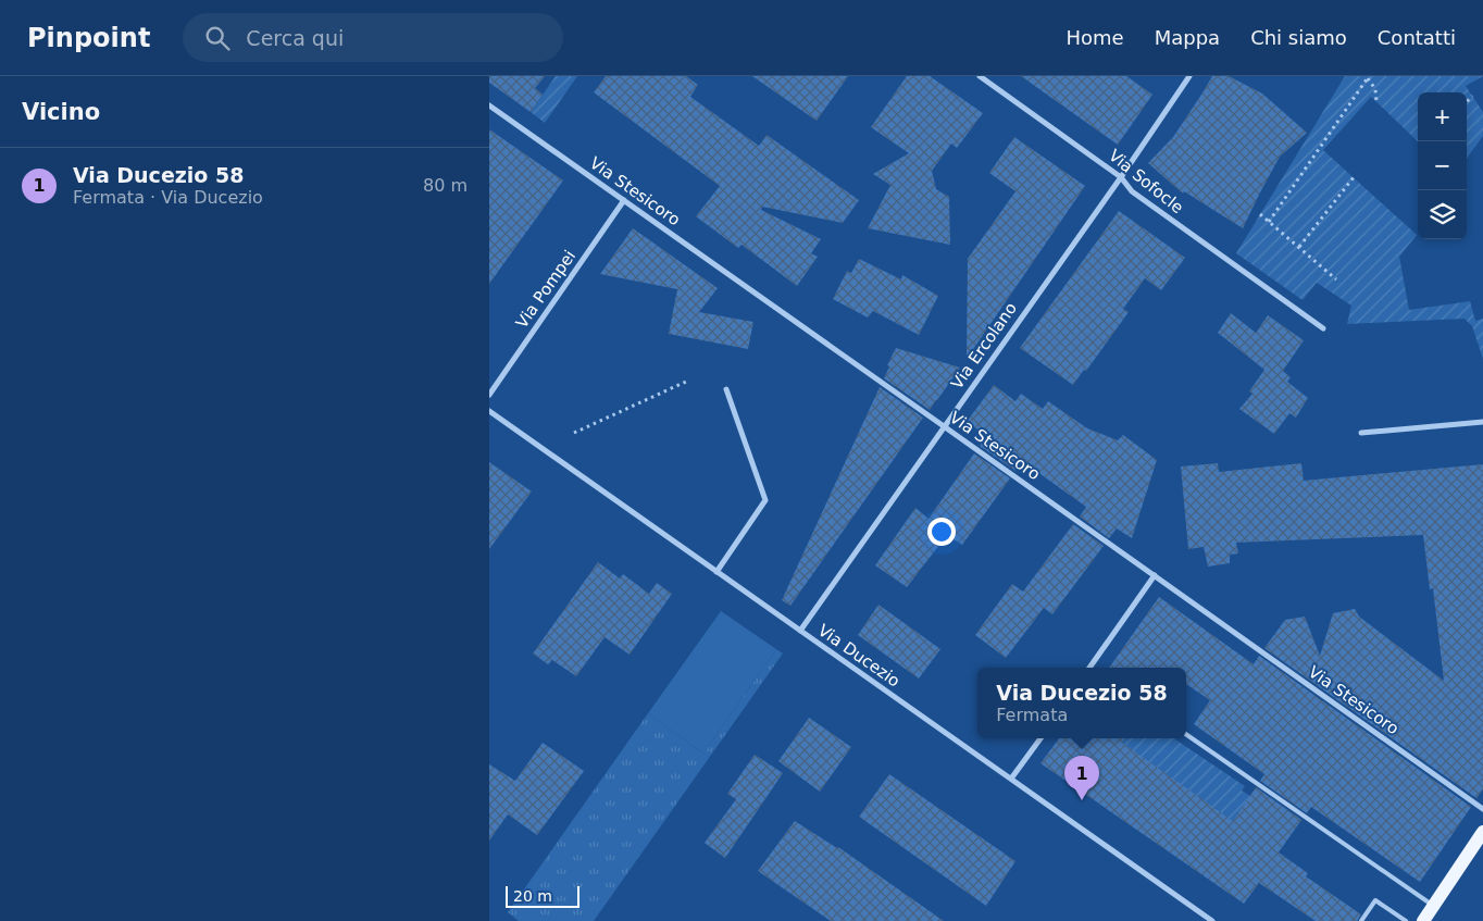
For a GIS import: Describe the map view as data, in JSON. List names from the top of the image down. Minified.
{"streets":{"street":["Via Sofocle","Via Stesicoro","Via Pompei","Via Ercolano","Via Ducezio"]},"crossings":[["Via Sofocle","Via Ercolano"],["Via Stesicoro","Via Pompei"],["Via Stesicoro","Via Ercolano"],["Via Ercolano","Via Ducezio"]],"scale_bar":"20 m","page":{"header":"Pinpoint","search":"Cerca qui","nav":["Home","Mappa","Chi siamo","Contatti"],"heading":"Vicino","map_buttons":["+","−"],"list":[{"mark":"1","name":"Via Ducezio 58","note":"Fermata · Via Ducezio","value":"80 m"}],"popup":["Via Ducezio 58","Fermata"],"pins":"1","scale":"20 m"}}
